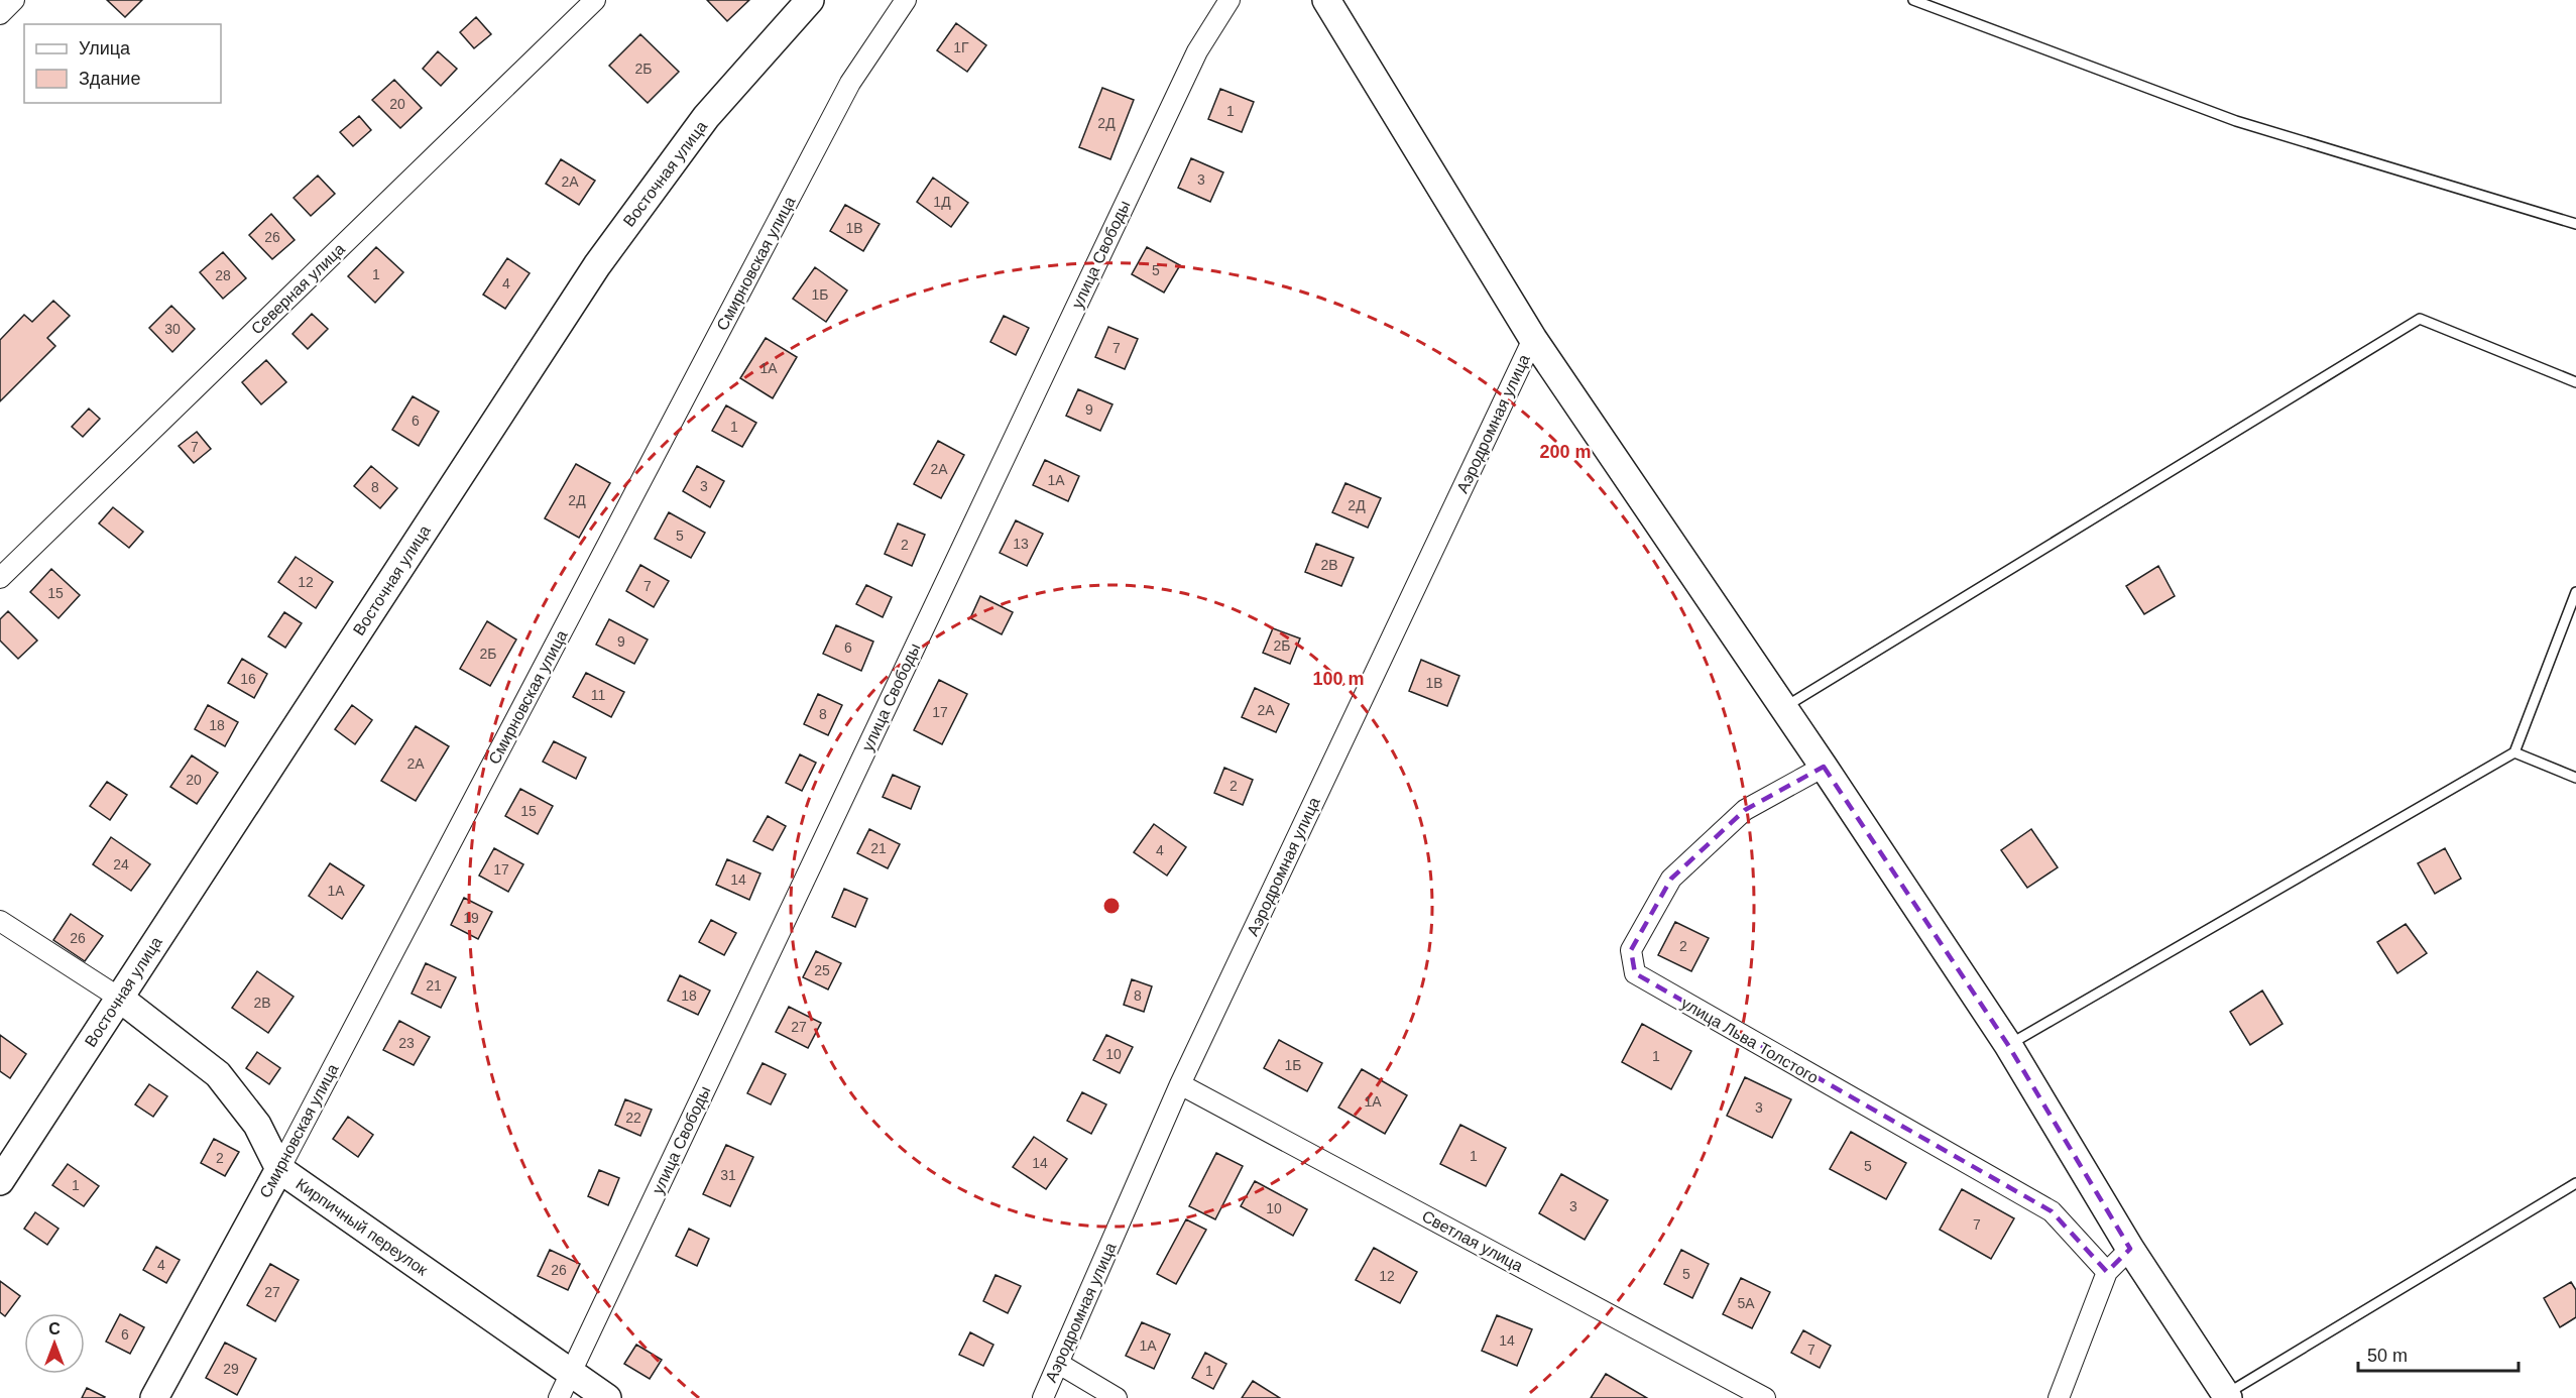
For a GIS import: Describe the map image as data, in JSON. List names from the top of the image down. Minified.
{"streets":{"street":["Восточная улица","улица Свободы","Смирновская улица","Северная улица","Аэродромная улица","улица Льва Толстого","Кирпичный переулок","Светлая улица"]},"crossings":[["Восточная улица","Кирпичный переулок"],["улица Свободы","Кирпичный переулок"],["Смирновская улица","Кирпичный переулок"],["Аэродромная улица","Светлая улица"]],"house_numbers":["1Г","2Б","20","1","2Д","3","2А","1Д","1В","26","5","1","28","4","1Б","30","7","1А","9","6","1","7","2А","1А","3","8","2Д","2Д","5","13","2","2В","12","7","15","9","2Б","6","2Б","16","1В","11","2А","17","8","18","2А","20","2","15","21","4","24","17","14","1А","19","26","2","25","21","18","8","2В","27","23","10","1","1Б","1А","3","22","1","2","14","5","31","1","3","10","7","4","26","5","12","27","5А","6","14","1А","7","29","1"],"legend":["Улица","Здание"],"scale_bar":"50 m","north":"top","rings":["200 m","100 m"]}
